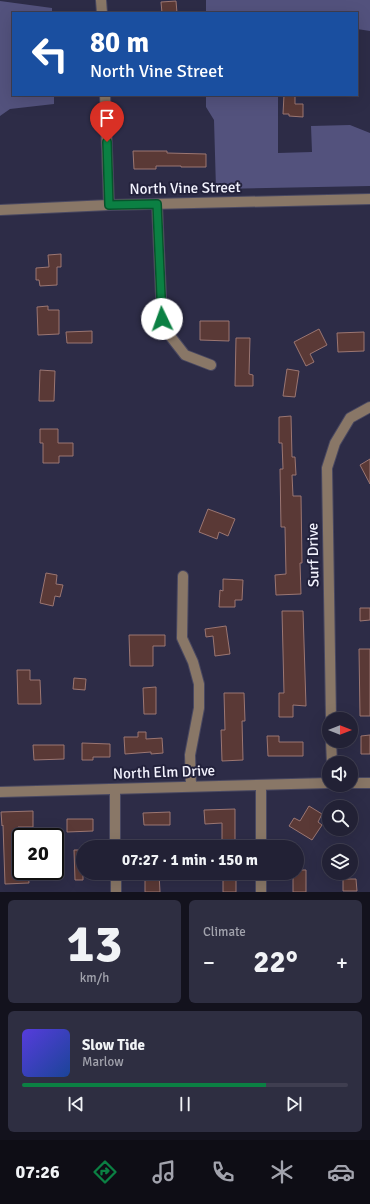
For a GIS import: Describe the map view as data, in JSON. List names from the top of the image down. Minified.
{"streets":{"street":["North Vine Street","Surf Drive","North Elm Drive"]},"north":"right","page":{"turn":["80 m","North Vine Street"],"limit":"20","trip":"07:27 · 1 min · 150 m","tile":[["13","km/h"],"Climate"],"heat":["−","22°","+"],"song":["Slow Tide","Marlow"],"tabs":"07:26"}}
